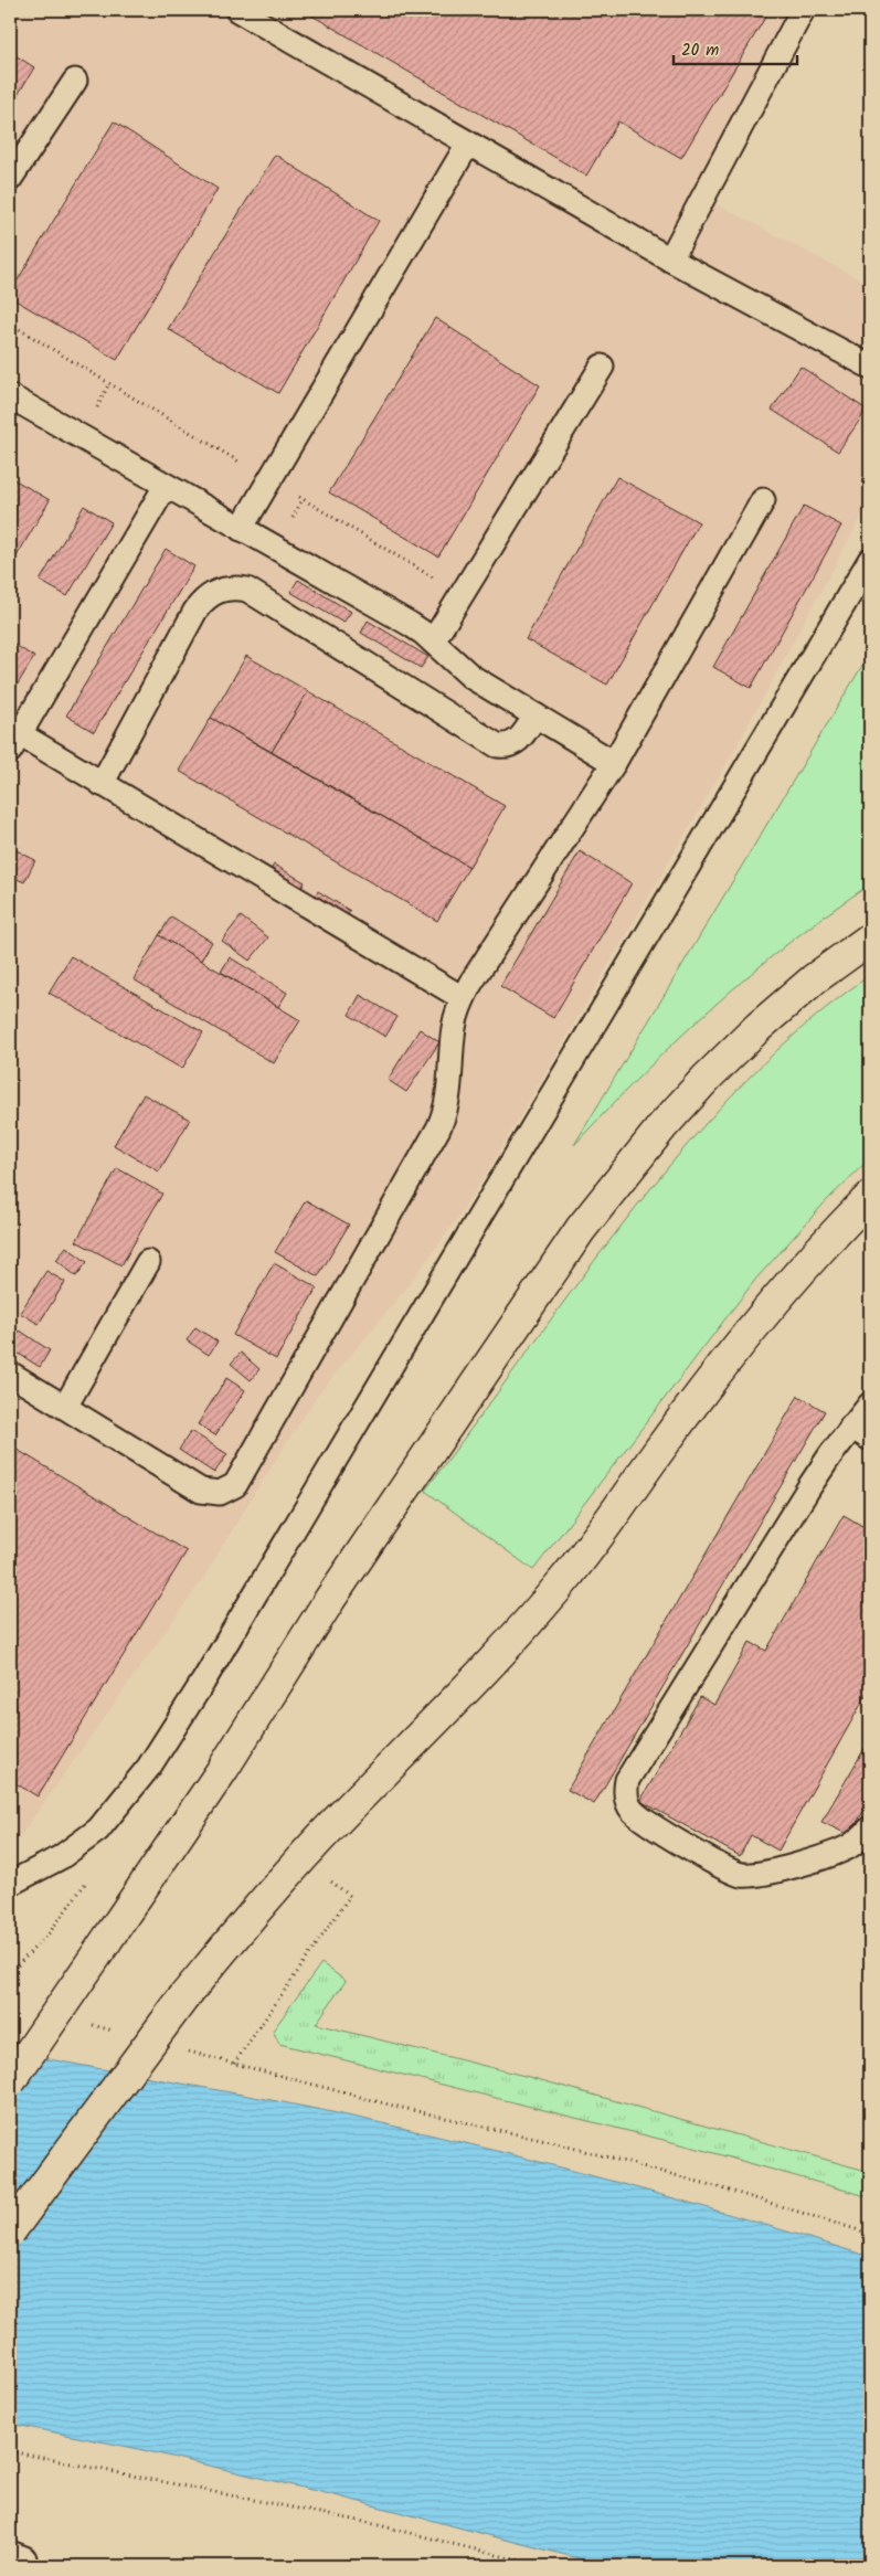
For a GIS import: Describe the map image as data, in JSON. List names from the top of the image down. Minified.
{"scale_bar":"20 m"}
